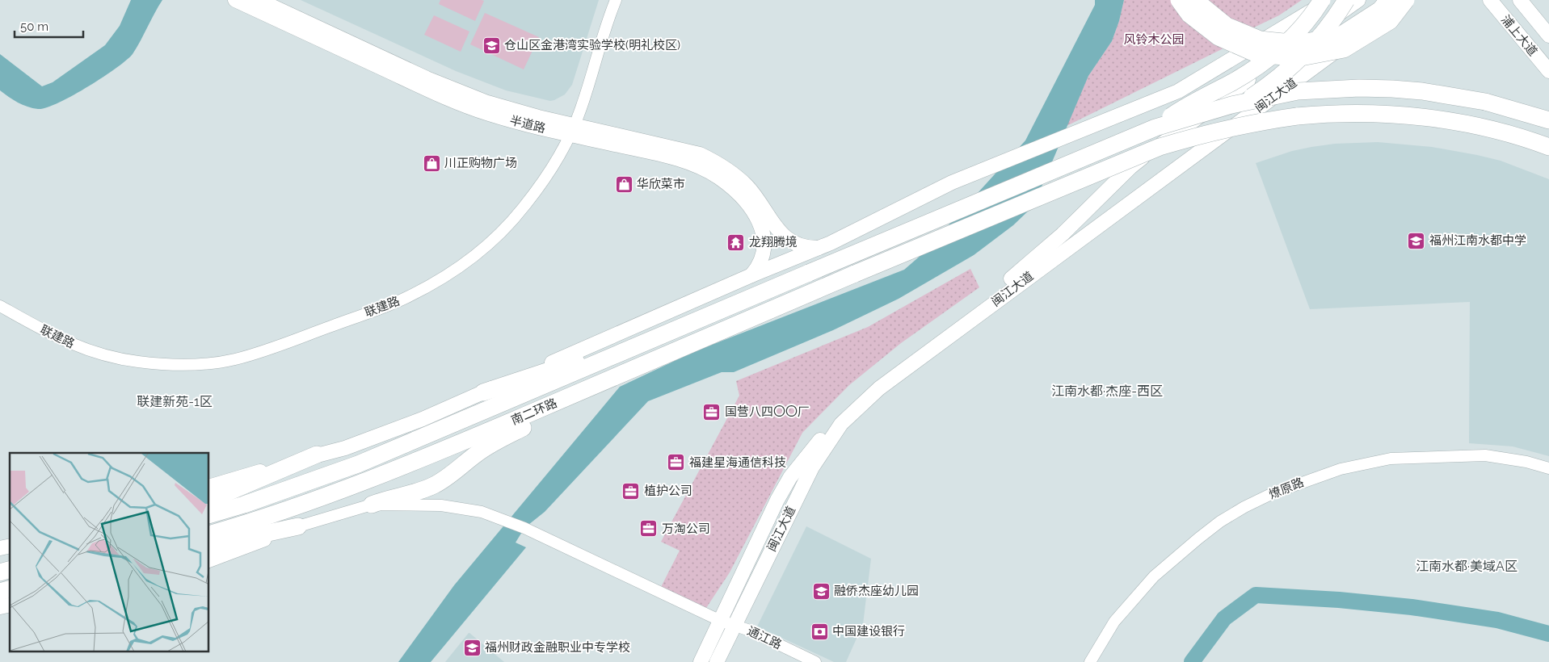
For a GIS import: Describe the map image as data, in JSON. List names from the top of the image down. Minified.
{"streets":{"highway":["南二环路"],"main road":["浦上大道","闽江大道","半道路"],"street":["联建路","燎原路","通江路"]},"crossings":[["闽江大道","通江路"],["半道路","联建路"]],"districts":["江南水都·杰座-西区","联建新苑-1区","江南水都·美域A区"],"parks":["风铃木公园"],"places":{"school or university":["仓山区金港湾实验学校(明礼校区)","福州江南水都中学","融侨杰座幼儿园","福州财政金融职业中专学校"],"shop":["川正购物广场","华欣菜市"],"temple":["龙翔腾境"],"office":["国营八四〇〇厂","福建星海通信科技","植护公司","万淘公司"],"bank":["中国建设银行"]},"scale_bar":"50 m"}
